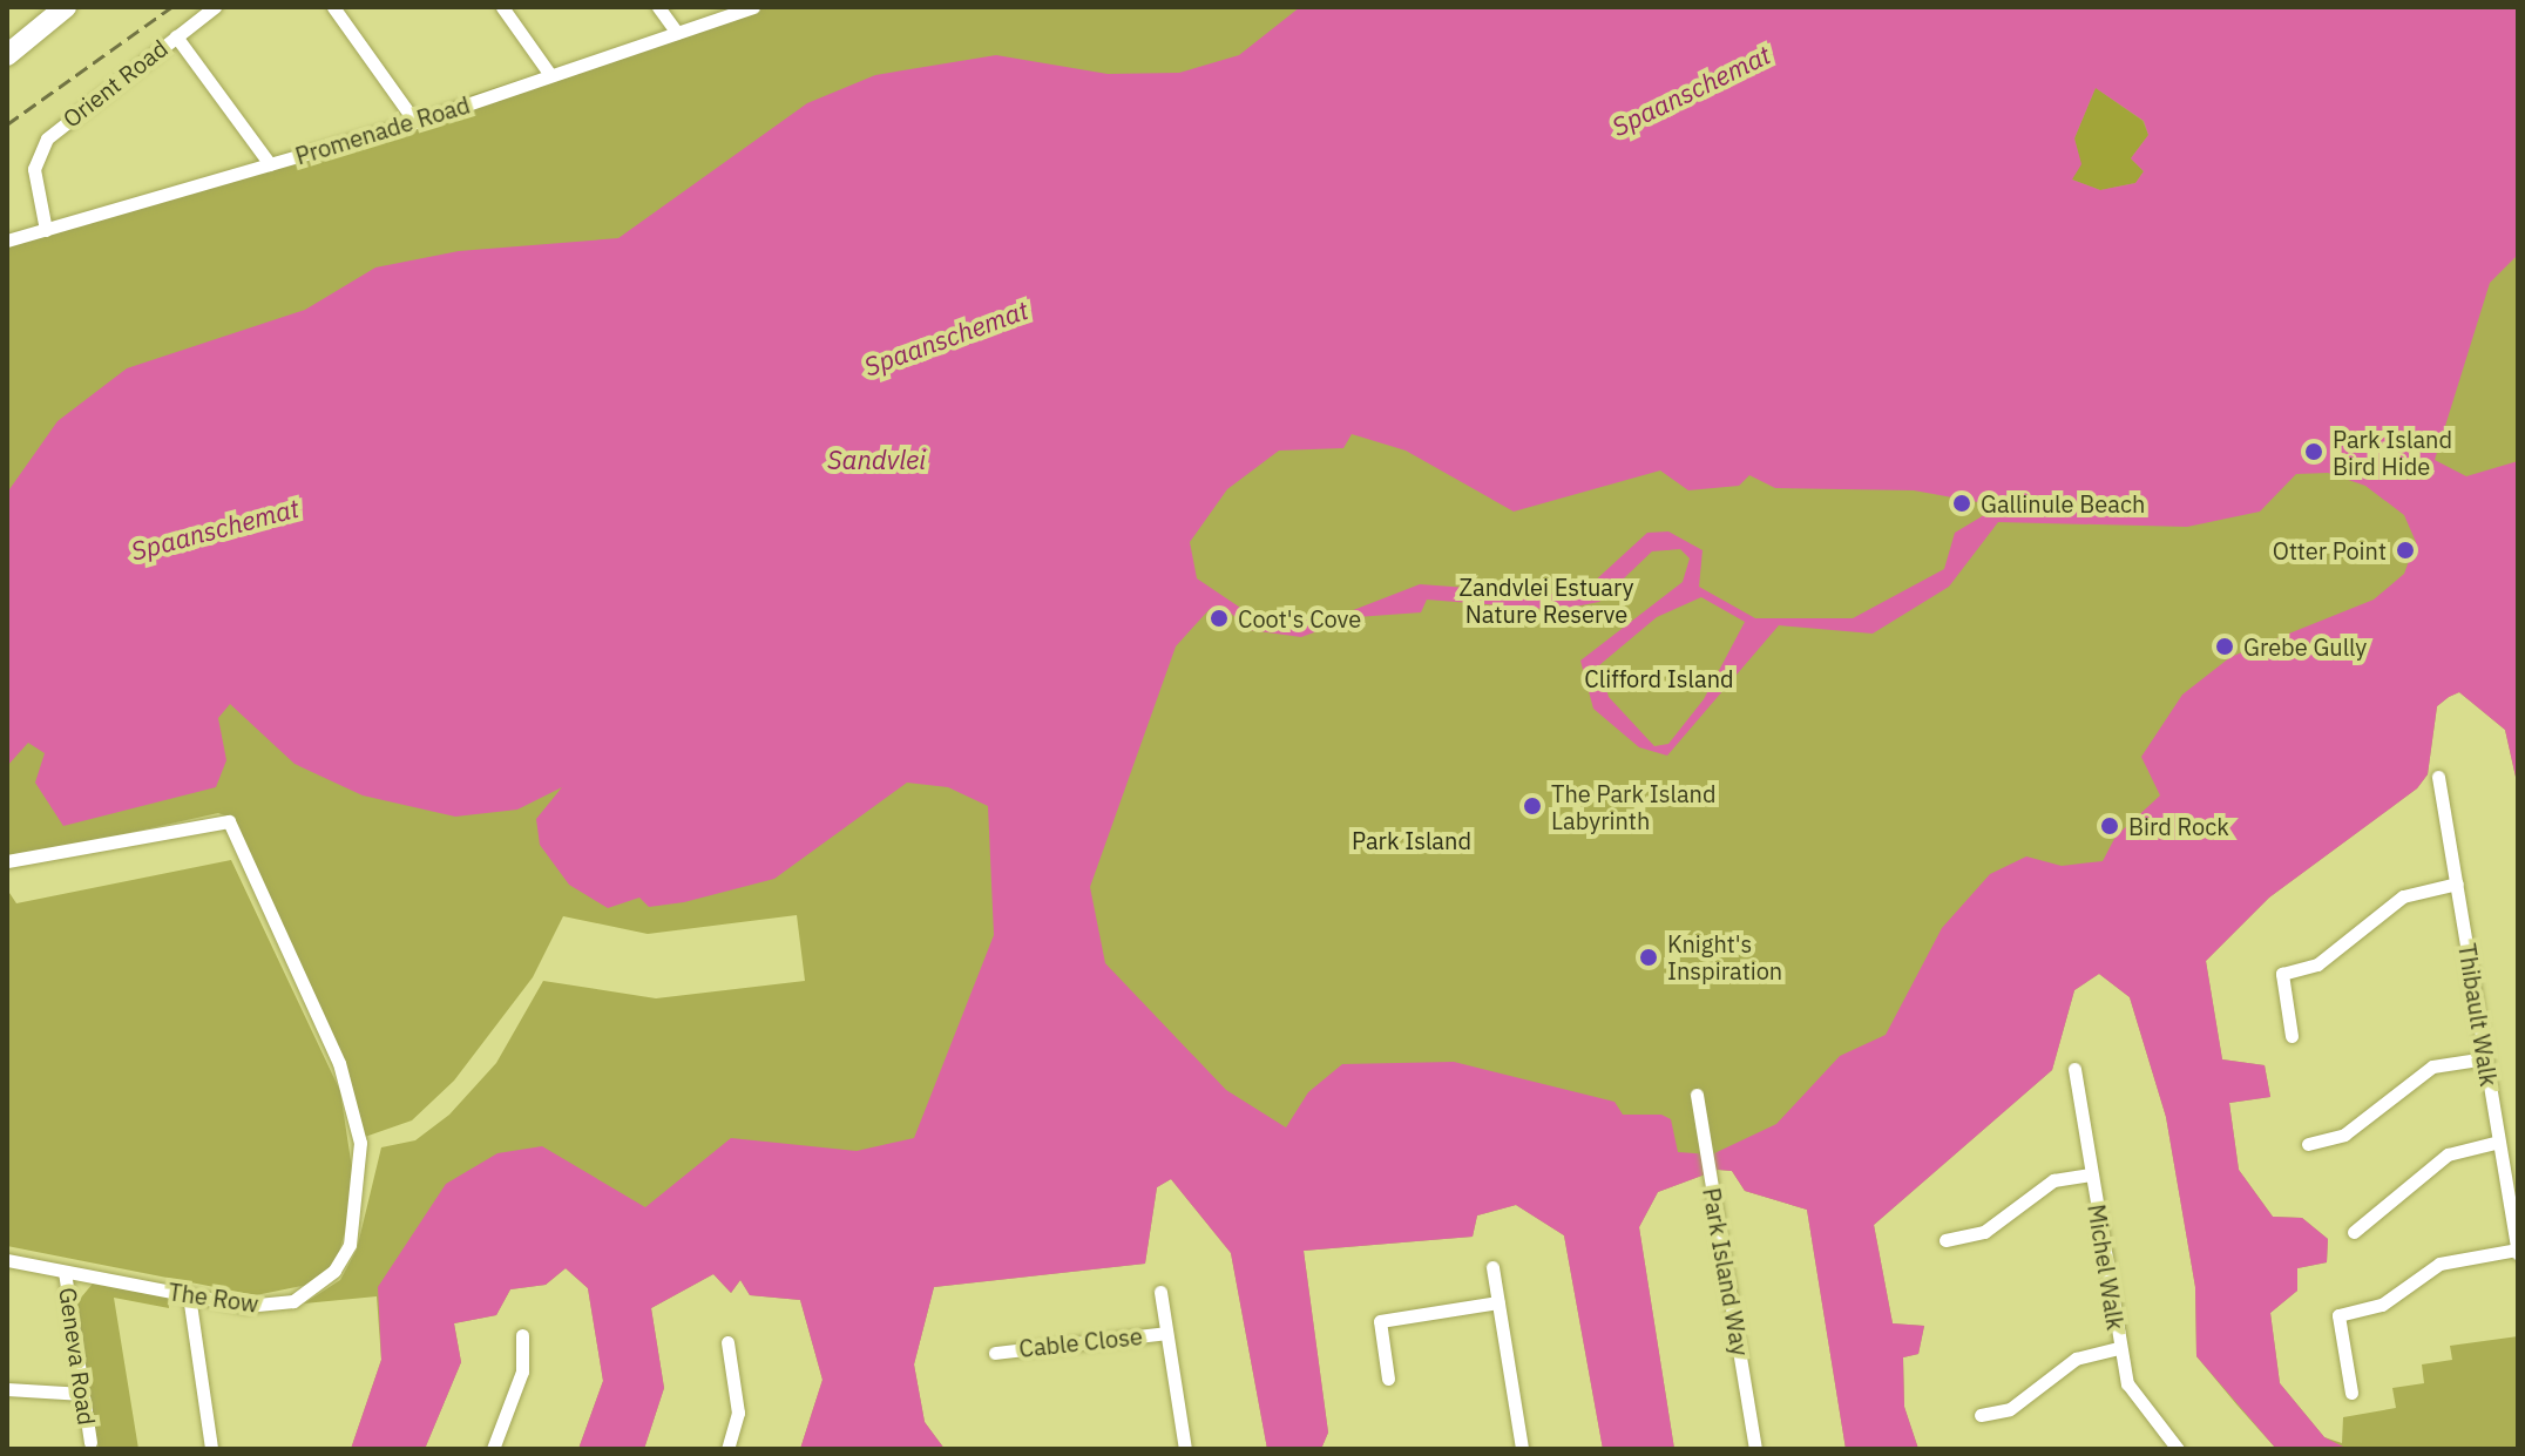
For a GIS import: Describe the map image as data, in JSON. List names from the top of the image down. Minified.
{"streets":{"street":["Orient Road","Promenade Road","Thibault Walk","Michel Walk","Park Island Way","The Row","Cable Close","Geneva Road"]},"crossings":[["Orient Road","Promenade Road"],["The Row","Geneva Road"]],"water":["Spaanschemat","Sandvlei"],"parks":["Zandvlei Estuary Nature Reserve","Clifford Island","Park Island"],"places":["Park Island Bird Hide","Gallinule Beach","Otter Point","Coot's Cove","Grebe Gully","The Park Island Labyrinth","Bird Rock","Knight's Inspiration"]}
